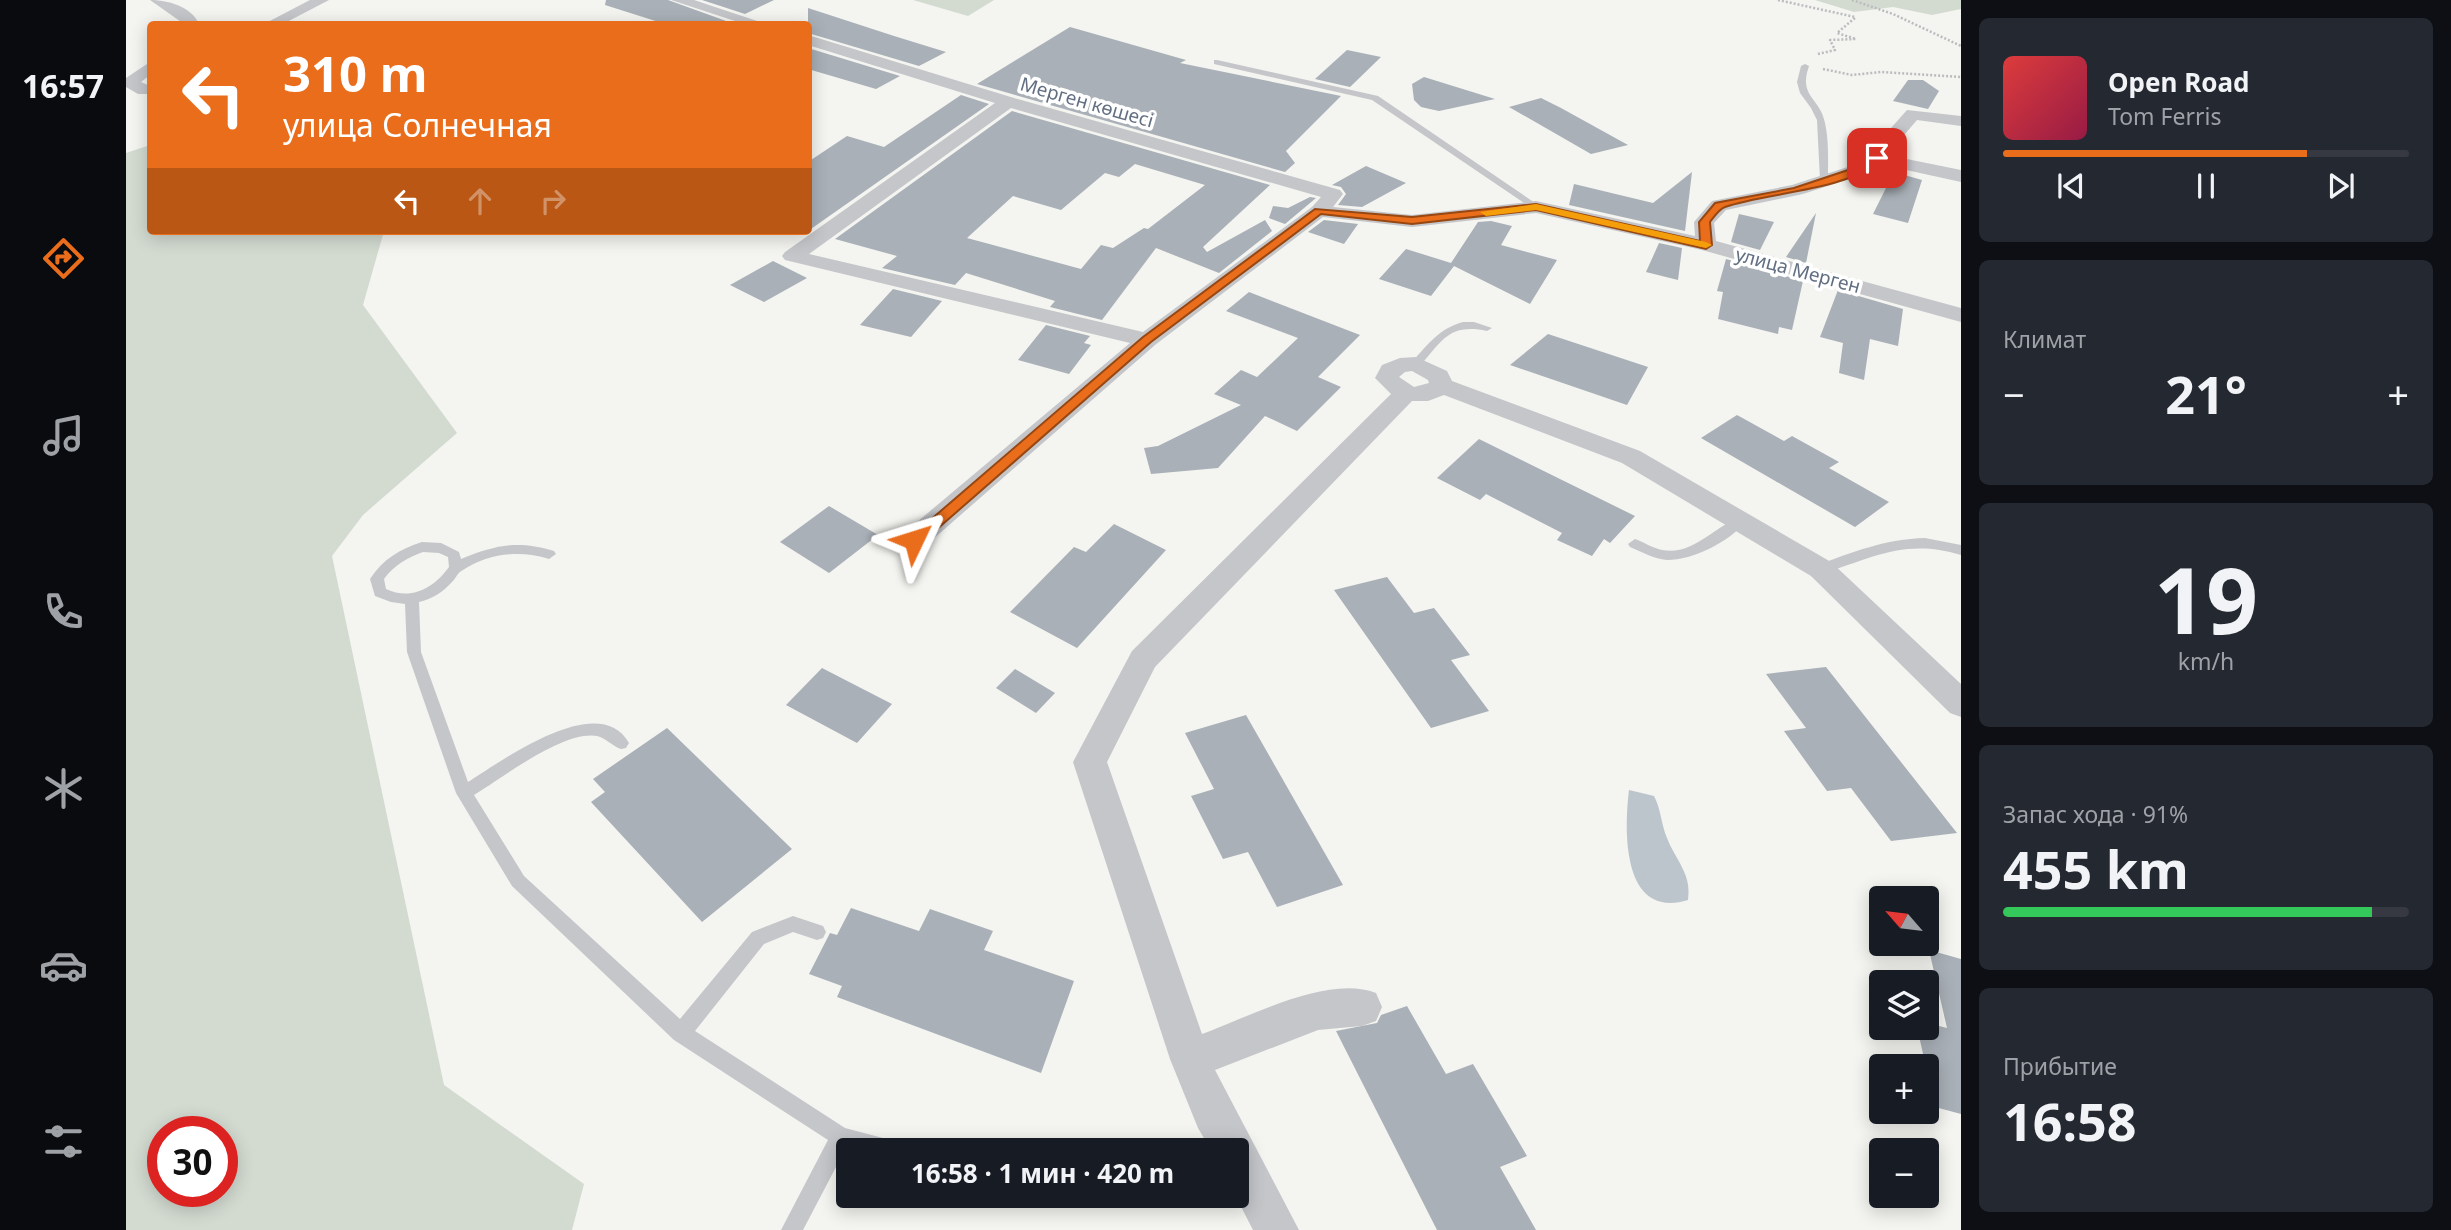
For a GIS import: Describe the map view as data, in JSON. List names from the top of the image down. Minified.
{"streets":{"street":["Мерген көшесі","улица Мерген"]},"crossings":[["Мерген көшесі","улица Мерген"]],"north":"top left","page":{"tabs":"16:57","turn":["310 m","улица Солнечная"],"song":["Open Road","Tom Ferris"],"tile":["Климат",["19","km/h"],["Запас хода · 91%","455 km"],["Прибытие","16:58"]],"heat":["−","21°","+"],"map_buttons":["+","−"],"limit":"30","trip":"16:58 · 1 мин · 420 m"}}
